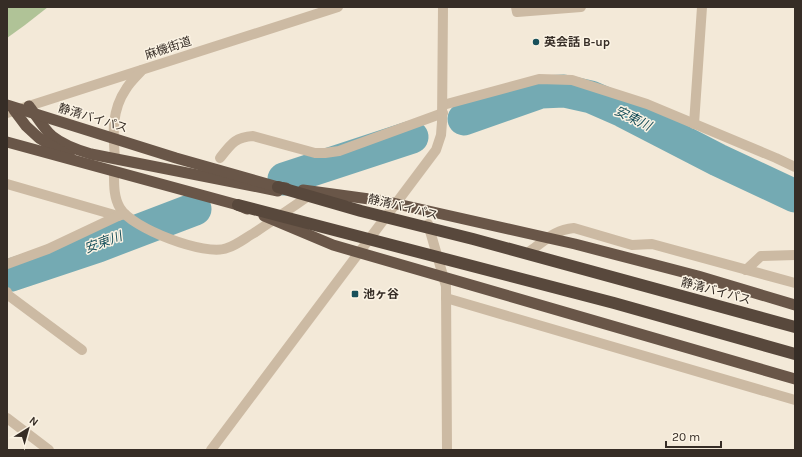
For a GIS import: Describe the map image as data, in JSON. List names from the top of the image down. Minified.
{"streets":{"highway":["静清バイパス"],"street":["麻機街道"]},"crossings":[["麻機街道","静清バイパス"]],"water":["安東川"],"places":{"other":["英会話 B-up"],"transit":["池ヶ谷"]},"scale_bar":"20 m","north":"top right"}
